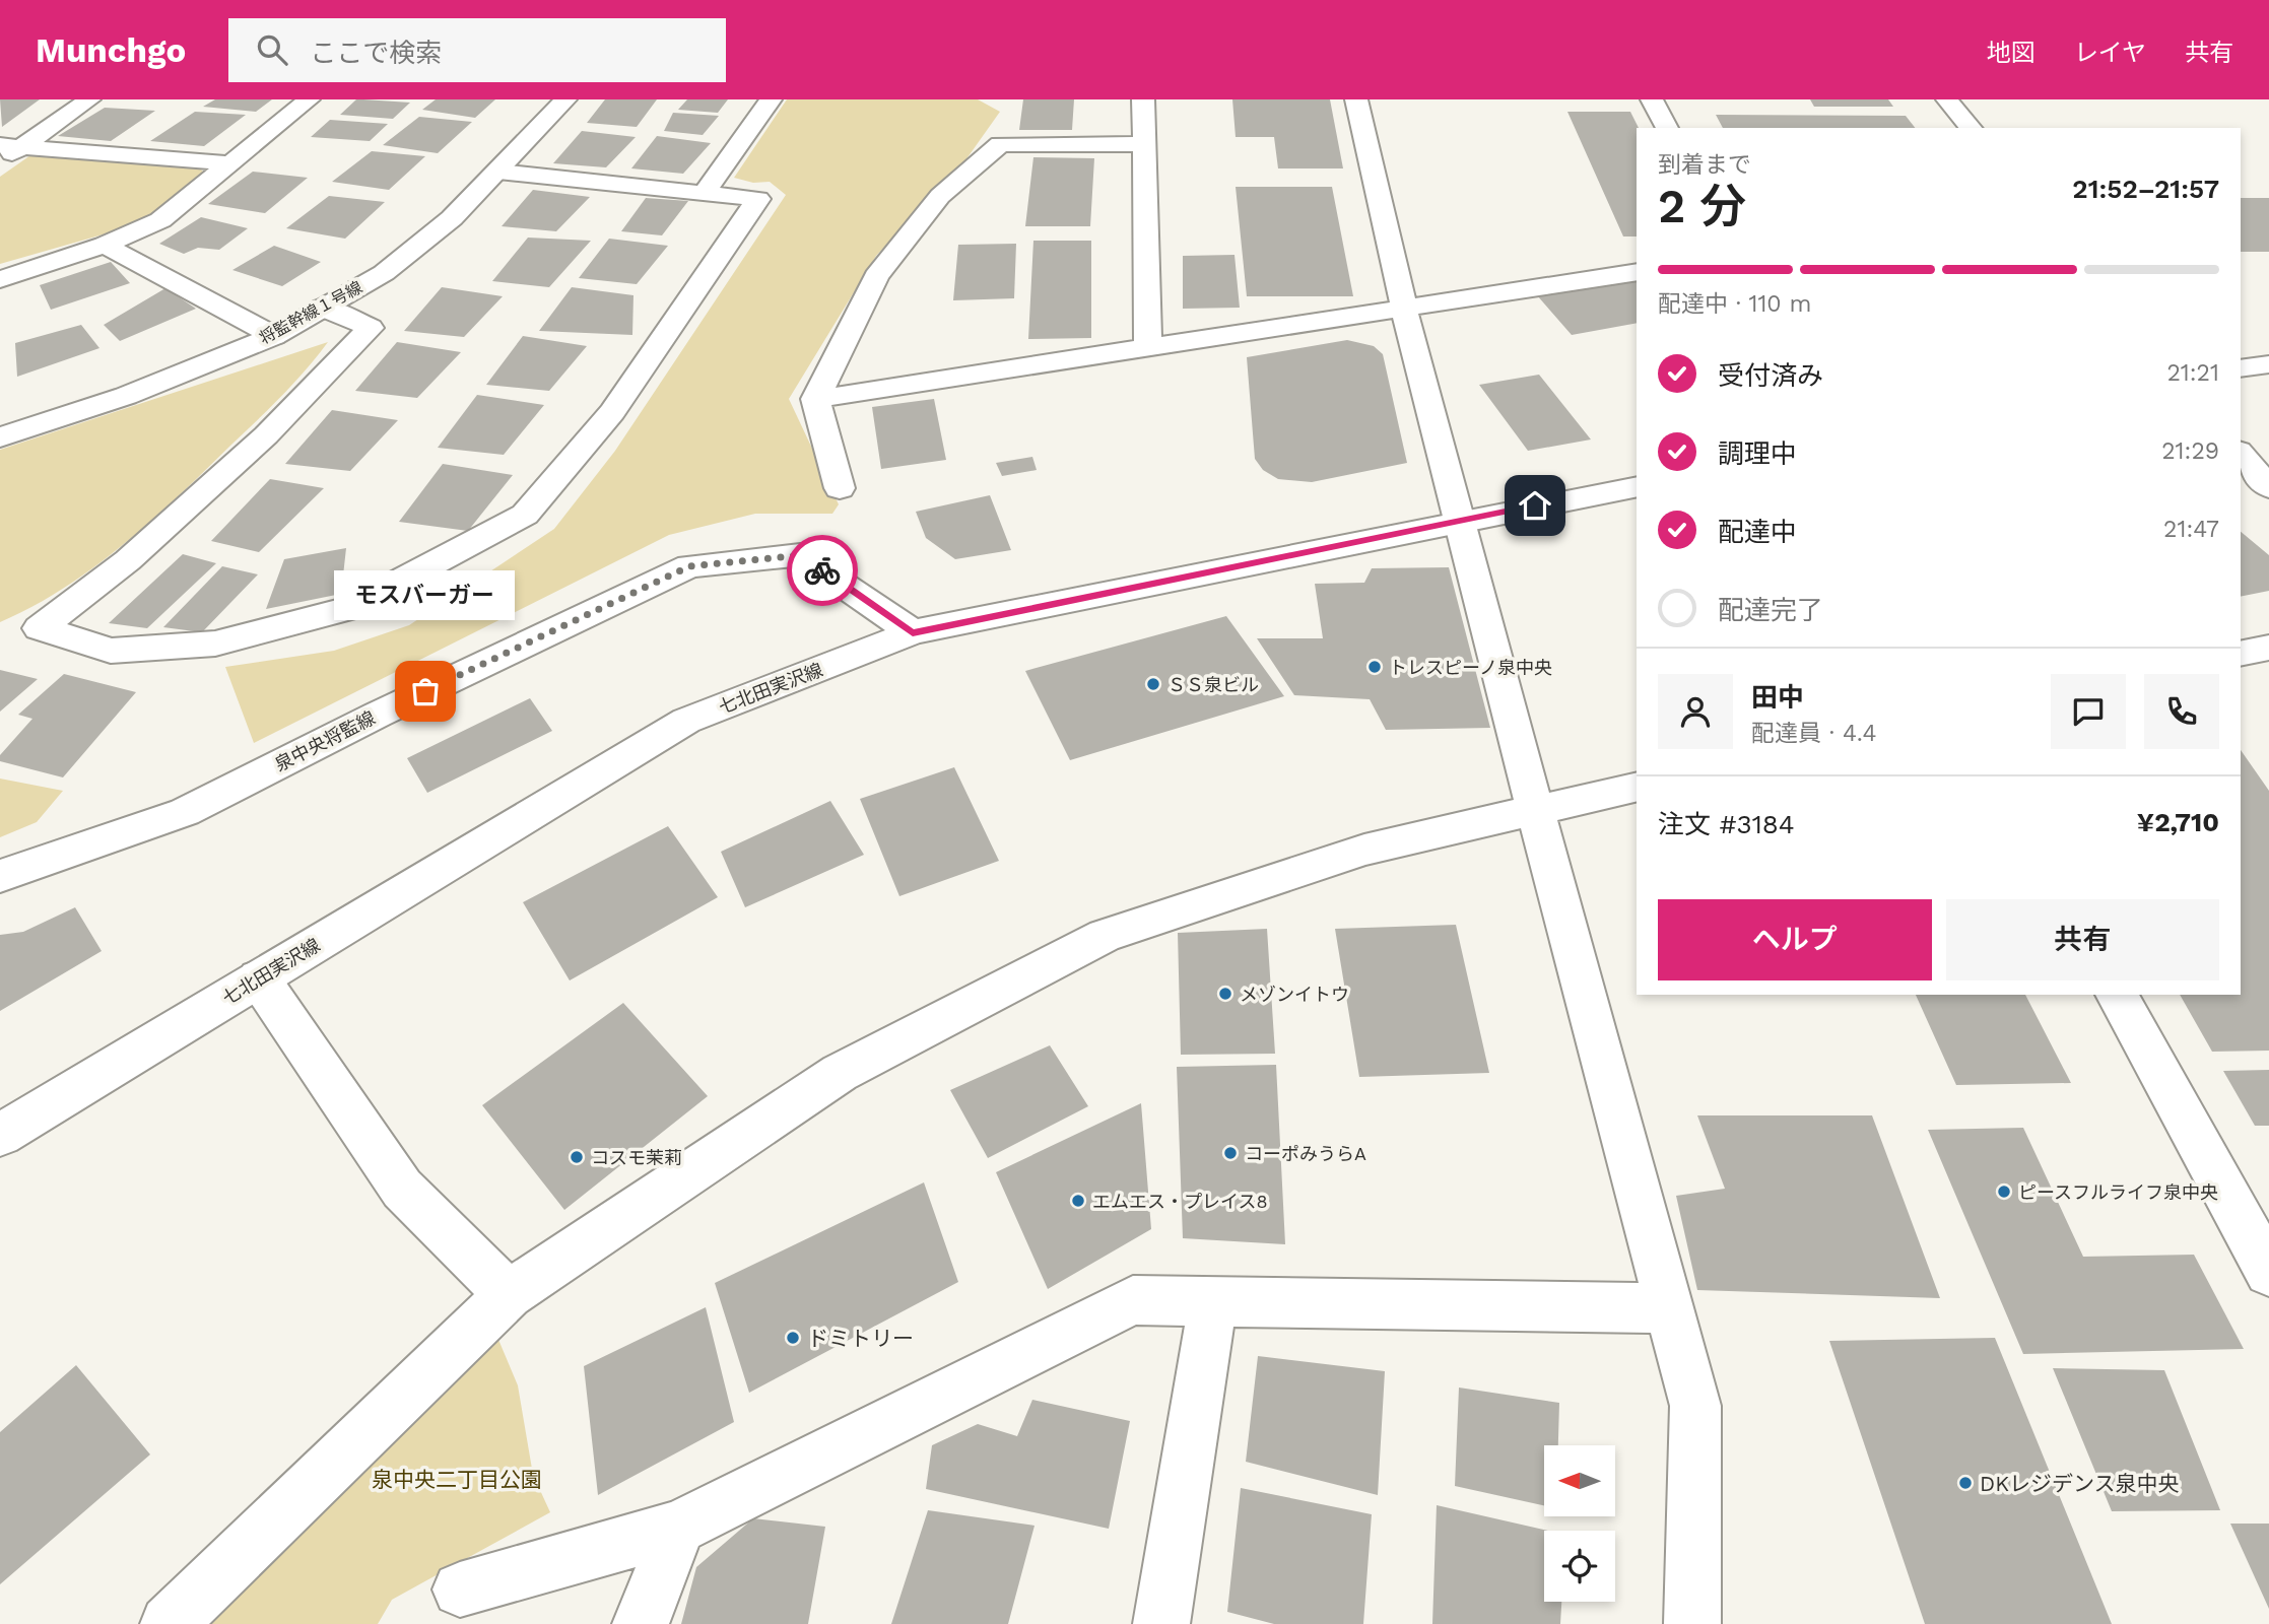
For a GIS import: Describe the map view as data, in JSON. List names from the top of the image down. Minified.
{"streets":{"street":["将監幹線１号線","七北田実沢線","泉中央将監線"]},"crossings":[["七北田実沢線","泉中央将監線"]],"parks":["泉中央二丁目公園"],"places":["トレスピーノ泉中央","ＳＳ泉ビル","モスバーガー","メゾンイトウ","コーポみうらA","コスモ茉莉","ピースフルライフ泉中央","エムエス・プレイス8","ドミトリー","DKレジデンス泉中央"],"north":"left","page":{"header":"Munchgo","search":"ここで検索","nav":["地図","レイヤ","共有"],"heading":["2 分","到着まで","21:52–21:57"],"panel":["田中","配達員 · 4.4","注文 #3184","¥2,710"],"bar":"配達中 · 110 m","list":[["受付済み","21:21"],["調理中","21:29"],["配達中","21:47"],"配達完了"],"bubble":"モスバーガー","buttons":["ヘルプ","共有"]}}
